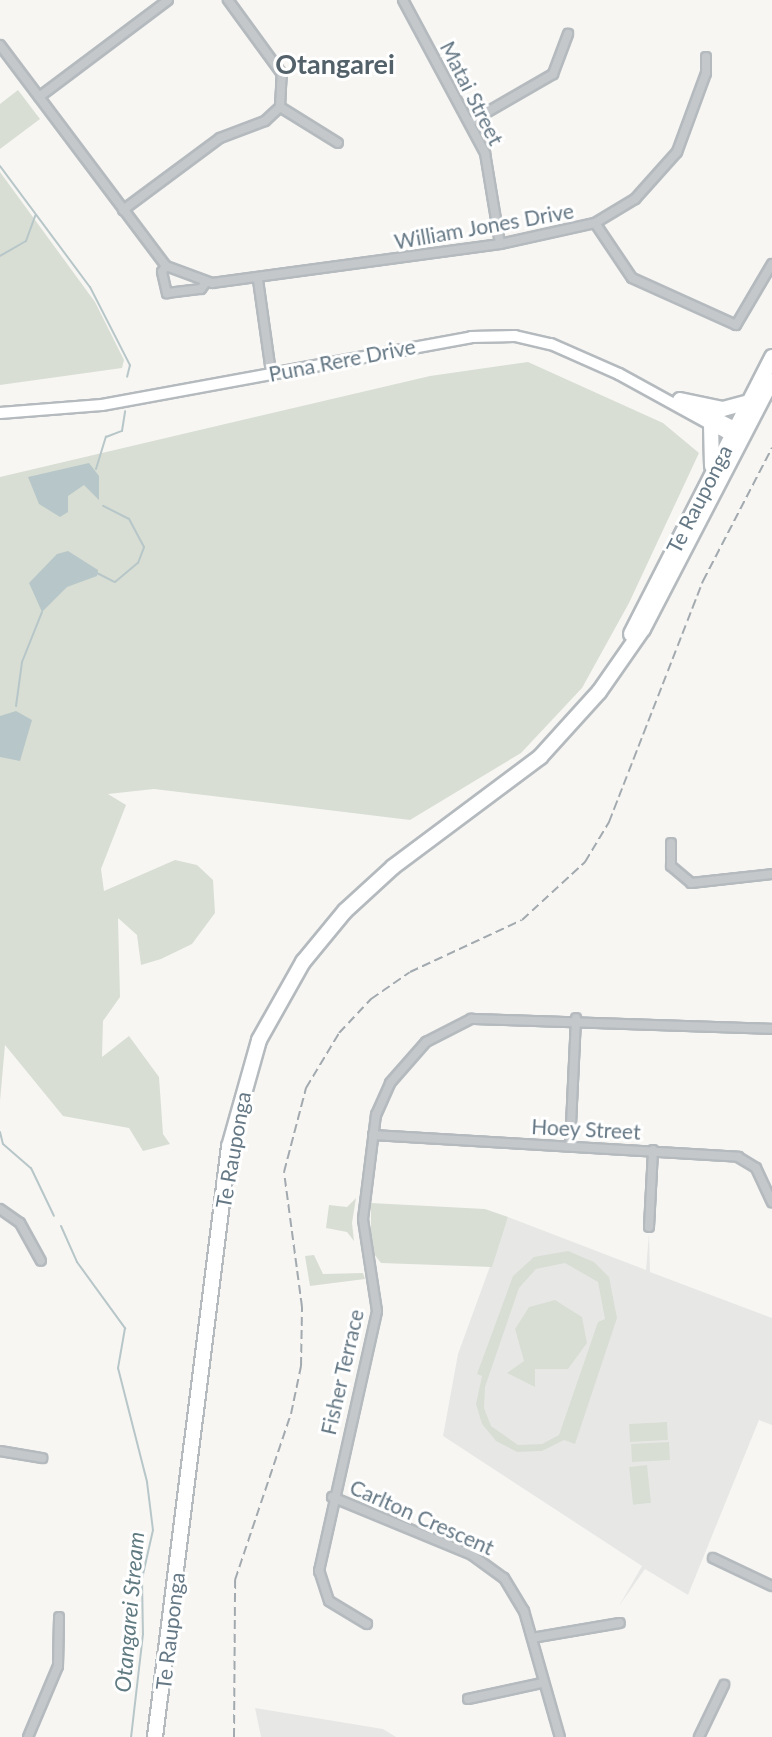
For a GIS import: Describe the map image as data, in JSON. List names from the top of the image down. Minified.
{"streets":{"highway":["Te Rauponga"],"main road":["Puna Rere Drive"],"street":["Matai Street","William Jones Drive","Hoey Street","Fisher Terrace","Carlton Crescent"]},"crossings":[["Matai Street","William Jones Drive"],["Puna Rere Drive","Te Rauponga"],["Hoey Street","Fisher Terrace"],["Fisher Terrace","Carlton Crescent"]],"districts":["Otangarei"],"water":["Otangarei Stream"]}
